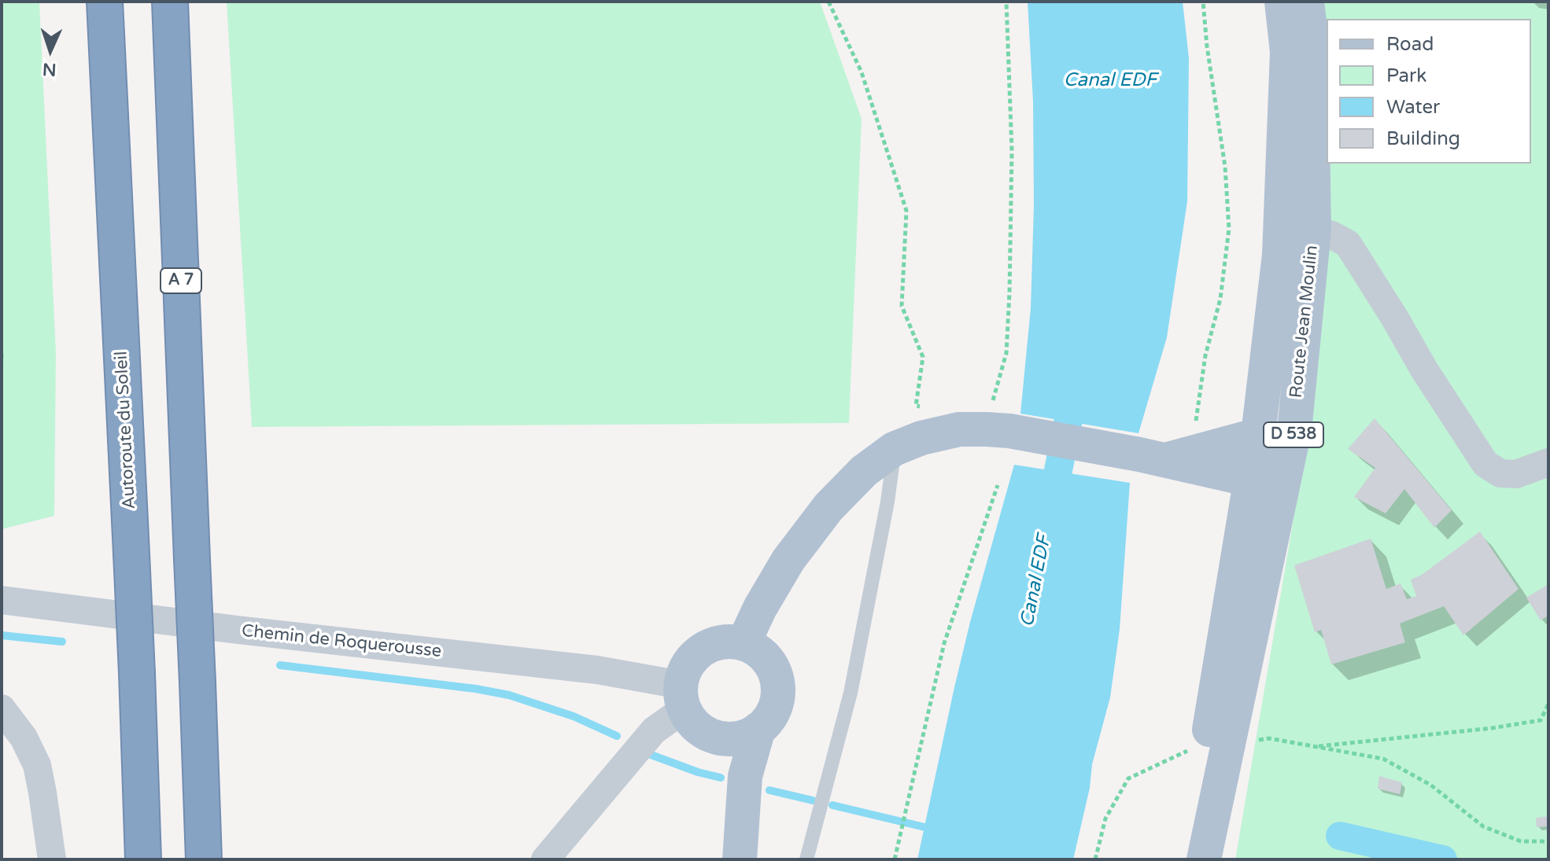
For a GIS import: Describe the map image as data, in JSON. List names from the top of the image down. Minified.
{"streets":{"highway":["A 7","Autoroute du Soleil"],"main road":["Route Jean Moulin","D 538"],"street":["Chemin de Roquerousse"]},"crossings":[["Route Jean Moulin","D 538"]],"water":["Canal EDF"],"legend":["Road","Park","Water","Building"],"north":"bottom"}
